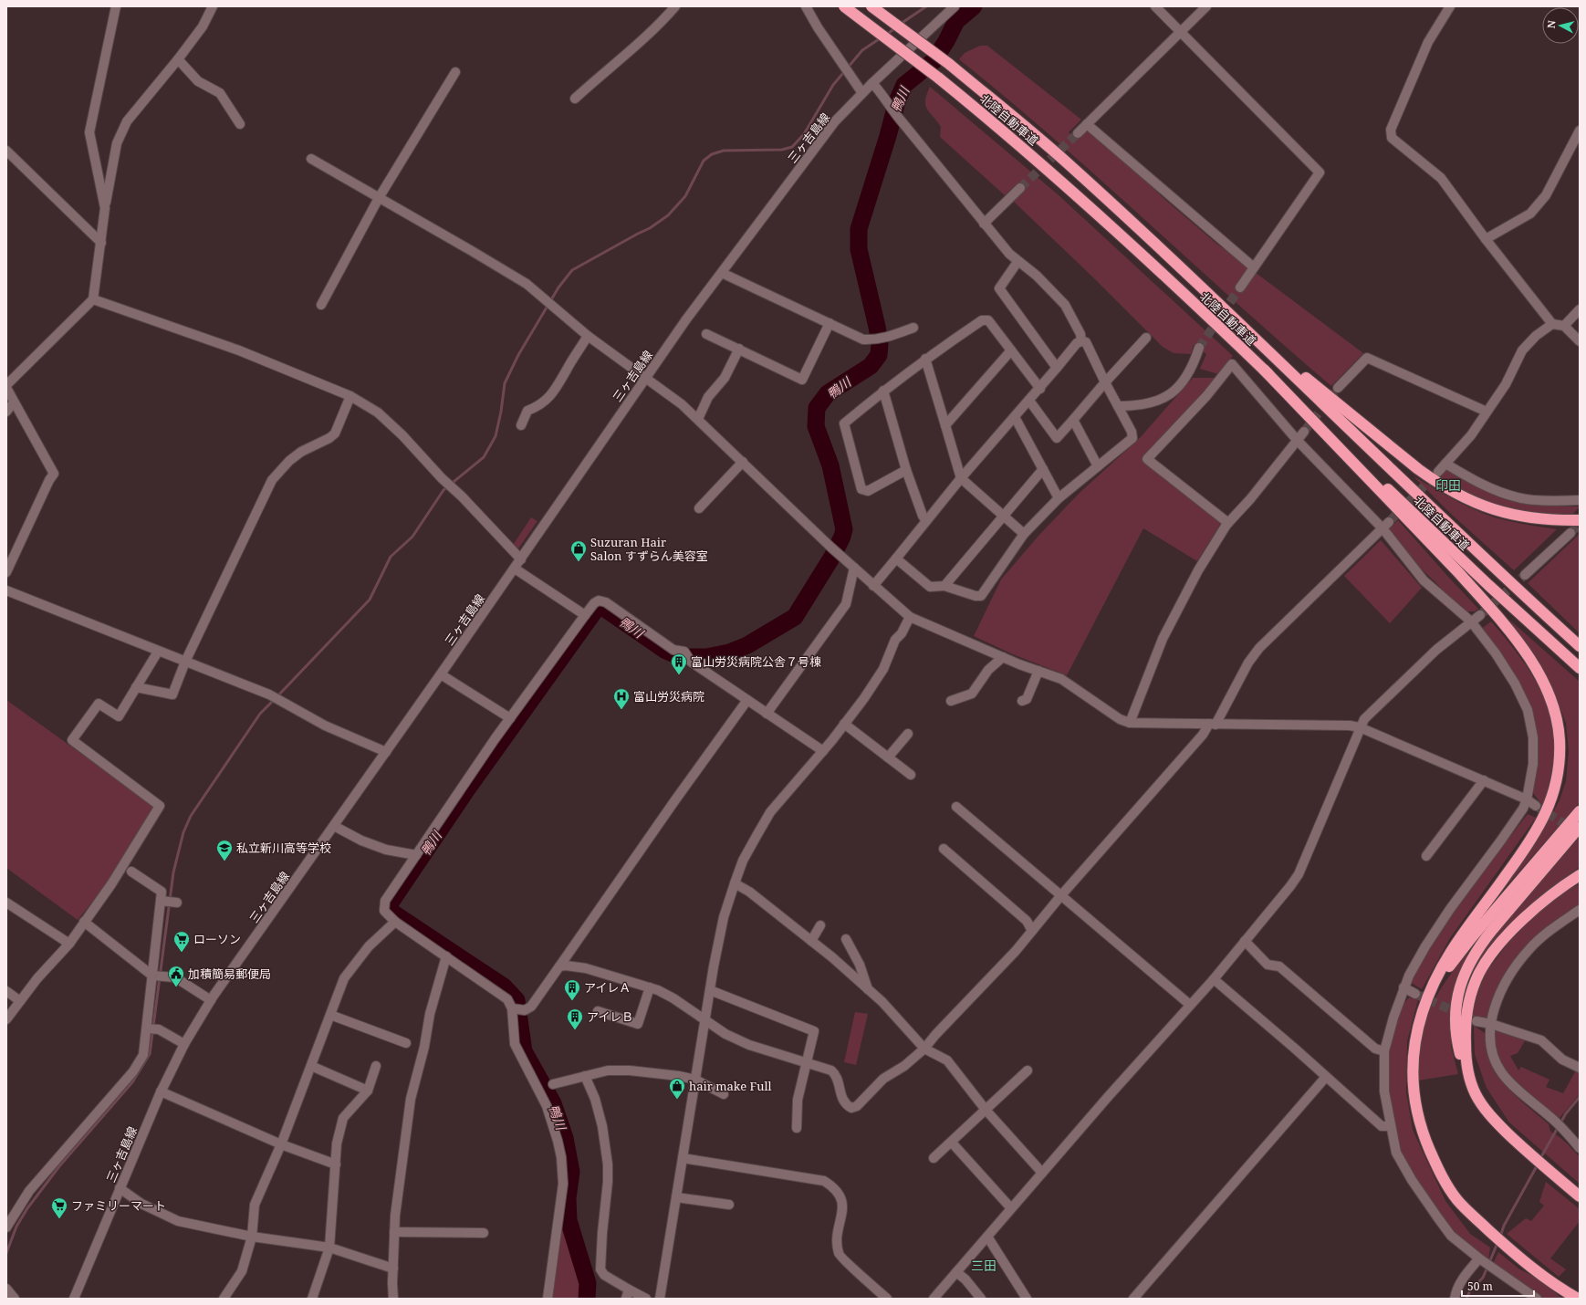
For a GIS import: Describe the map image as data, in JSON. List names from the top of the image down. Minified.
{"streets":{"highway":["北陸自動車道"],"street":["三ヶ吉島線"]},"districts":["印田","三田"],"water":["鴨川"],"places":{"shop":["Suzuran Hair Salon すずらん美容室","hair make Full"],"building":["富山労災病院公舎７号棟","アイレＡ","アイレＢ"],"hospital":["富山労災病院"],"school or university":["私立新川高等学校"],"supermarket":["ローソン","ファミリーマート"],"public building":["加積簡易郵便局"]},"scale_bar":"50 m","north":"left"}
